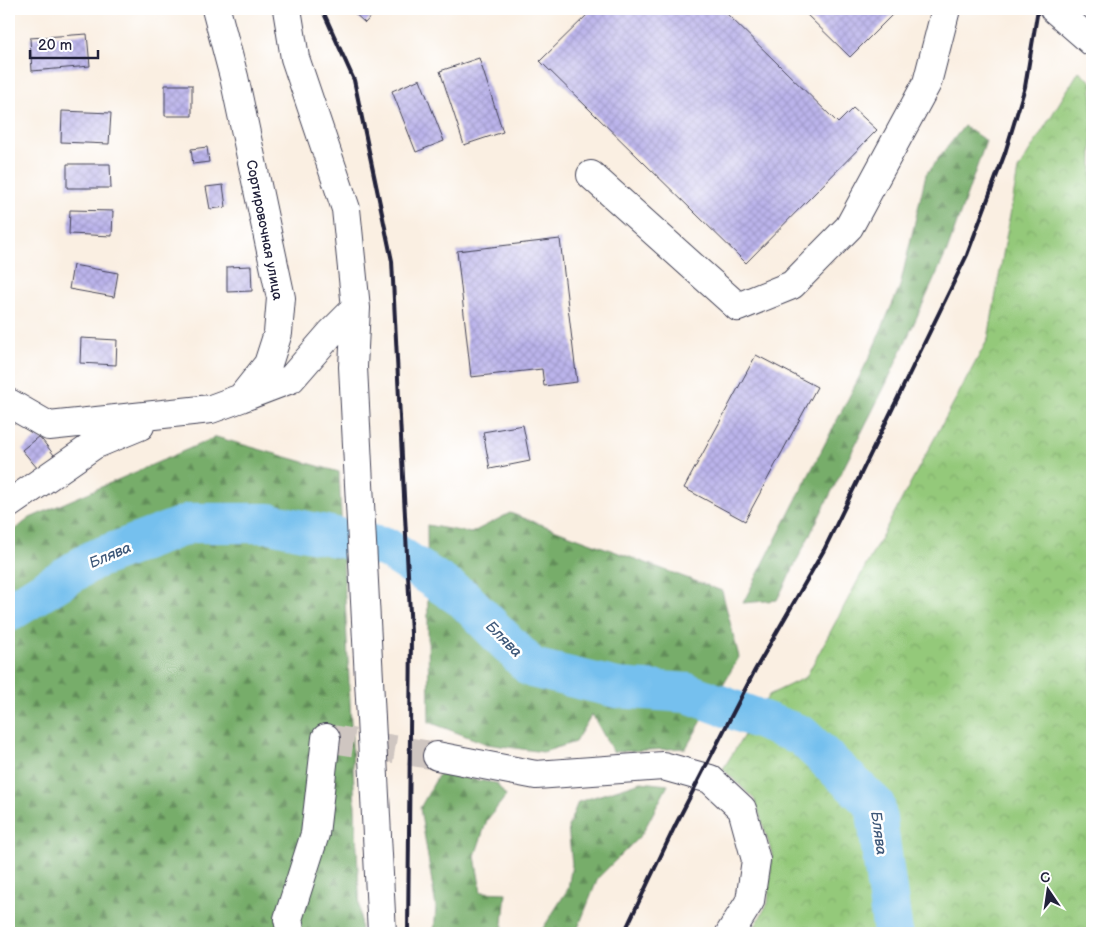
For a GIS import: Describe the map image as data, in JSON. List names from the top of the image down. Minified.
{"streets":{"street":["Сортировочная улица"]},"water":["Блява"],"scale_bar":"20 m","north":"top"}
